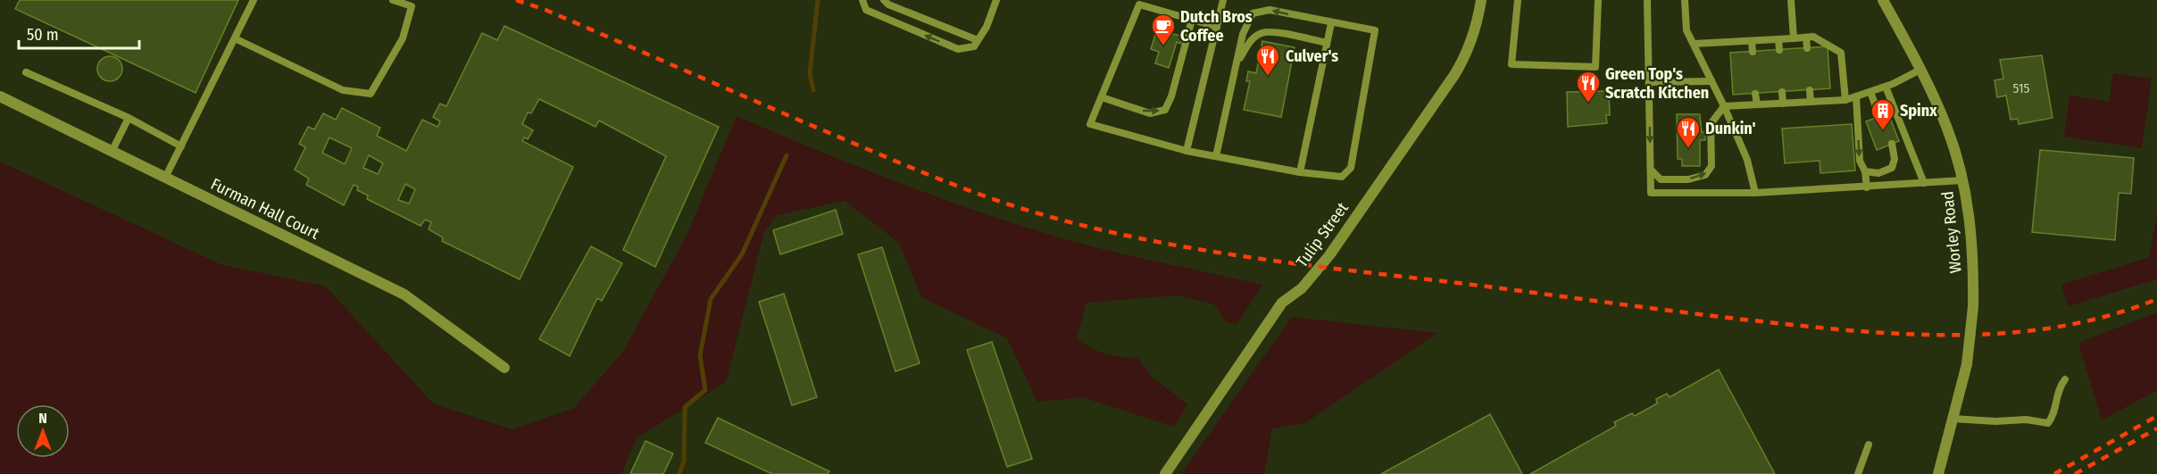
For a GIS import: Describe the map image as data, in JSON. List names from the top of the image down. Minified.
{"streets":{"street":["Furman Hall Court","Worley Road","Tulip Street"]},"places":{"cafe":["Dutch Bros Coffee"],"restaurant":["Culver's","Green Top's Scratch Kitchen","Dunkin'"],"building":["Spinx"]},"house_numbers":["515"],"scale_bar":"50 m","north":"top"}
